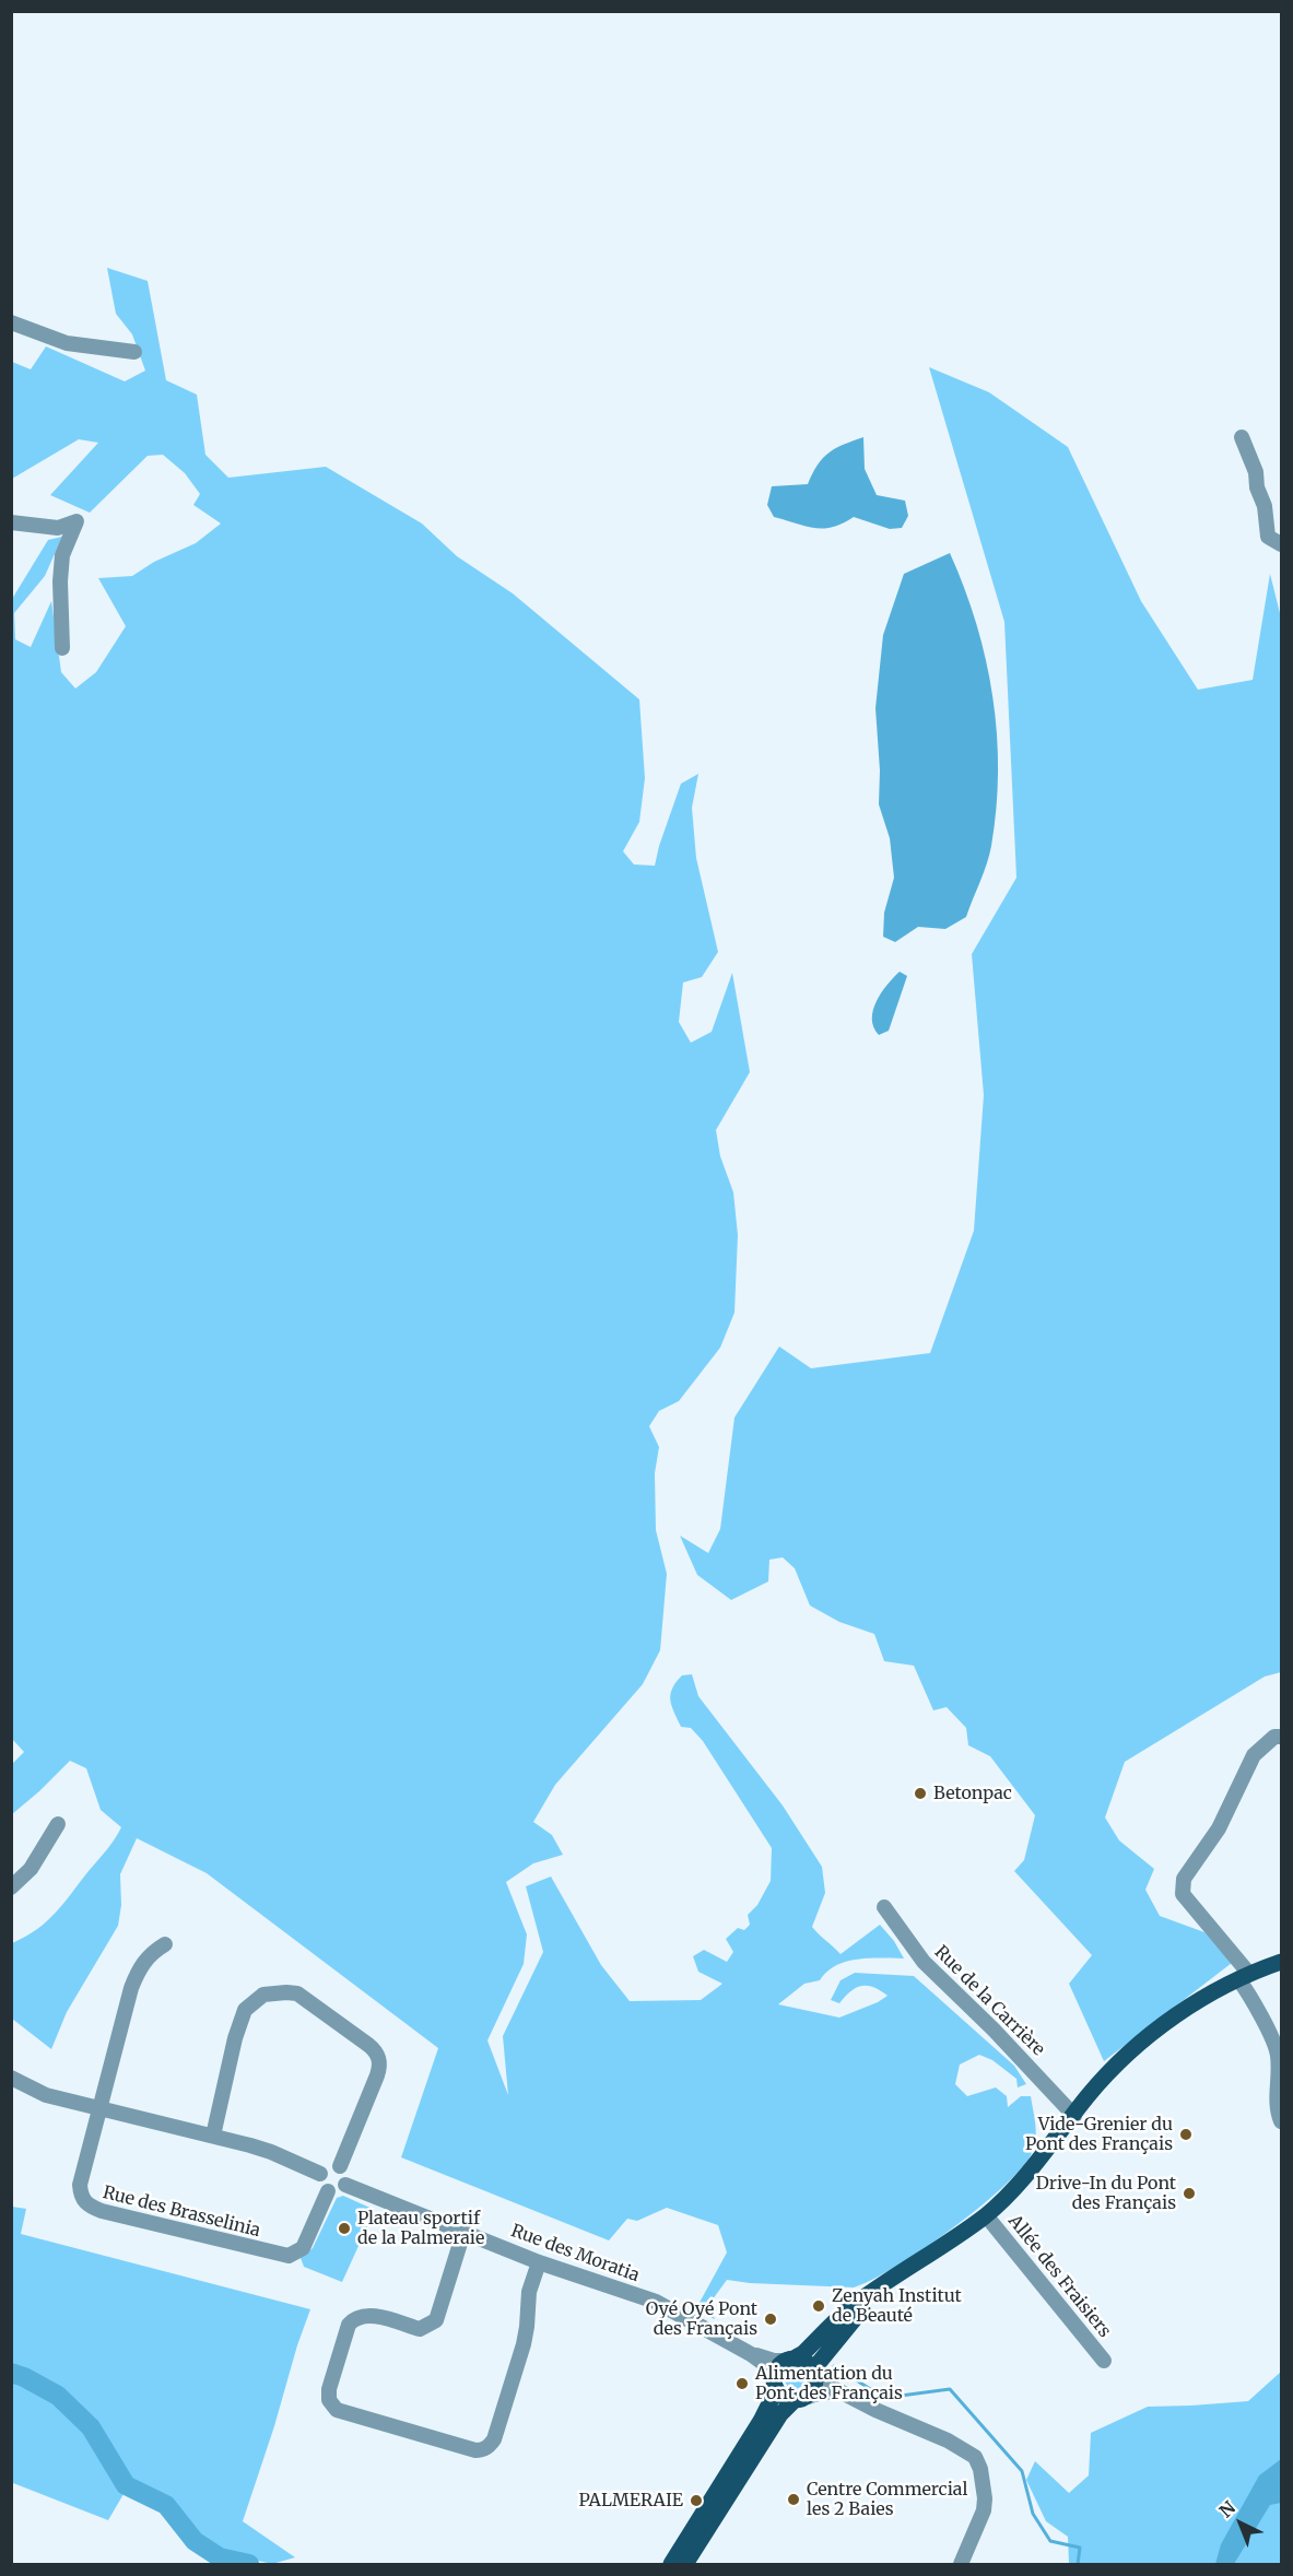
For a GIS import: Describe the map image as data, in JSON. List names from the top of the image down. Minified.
{"streets":{"street":["Rue de la Carrière","Rue des Brasselinia","Rue des Moratia","Allée des Fraisiers"]},"crossings":[["Rue des Brasselinia","Rue des Moratia"]],"places":["Betonpac","Vide-Grenier du Pont des Français","Drive-In du Pont des Français","Plateau sportif de la Palmeraie","Zenyah Institut de Beauté","Oyé Oyé Pont des Français","Alimentation du Pont des Français","Centre Commercial les 2 Baies","PALMERAIE"],"north":"top left"}
